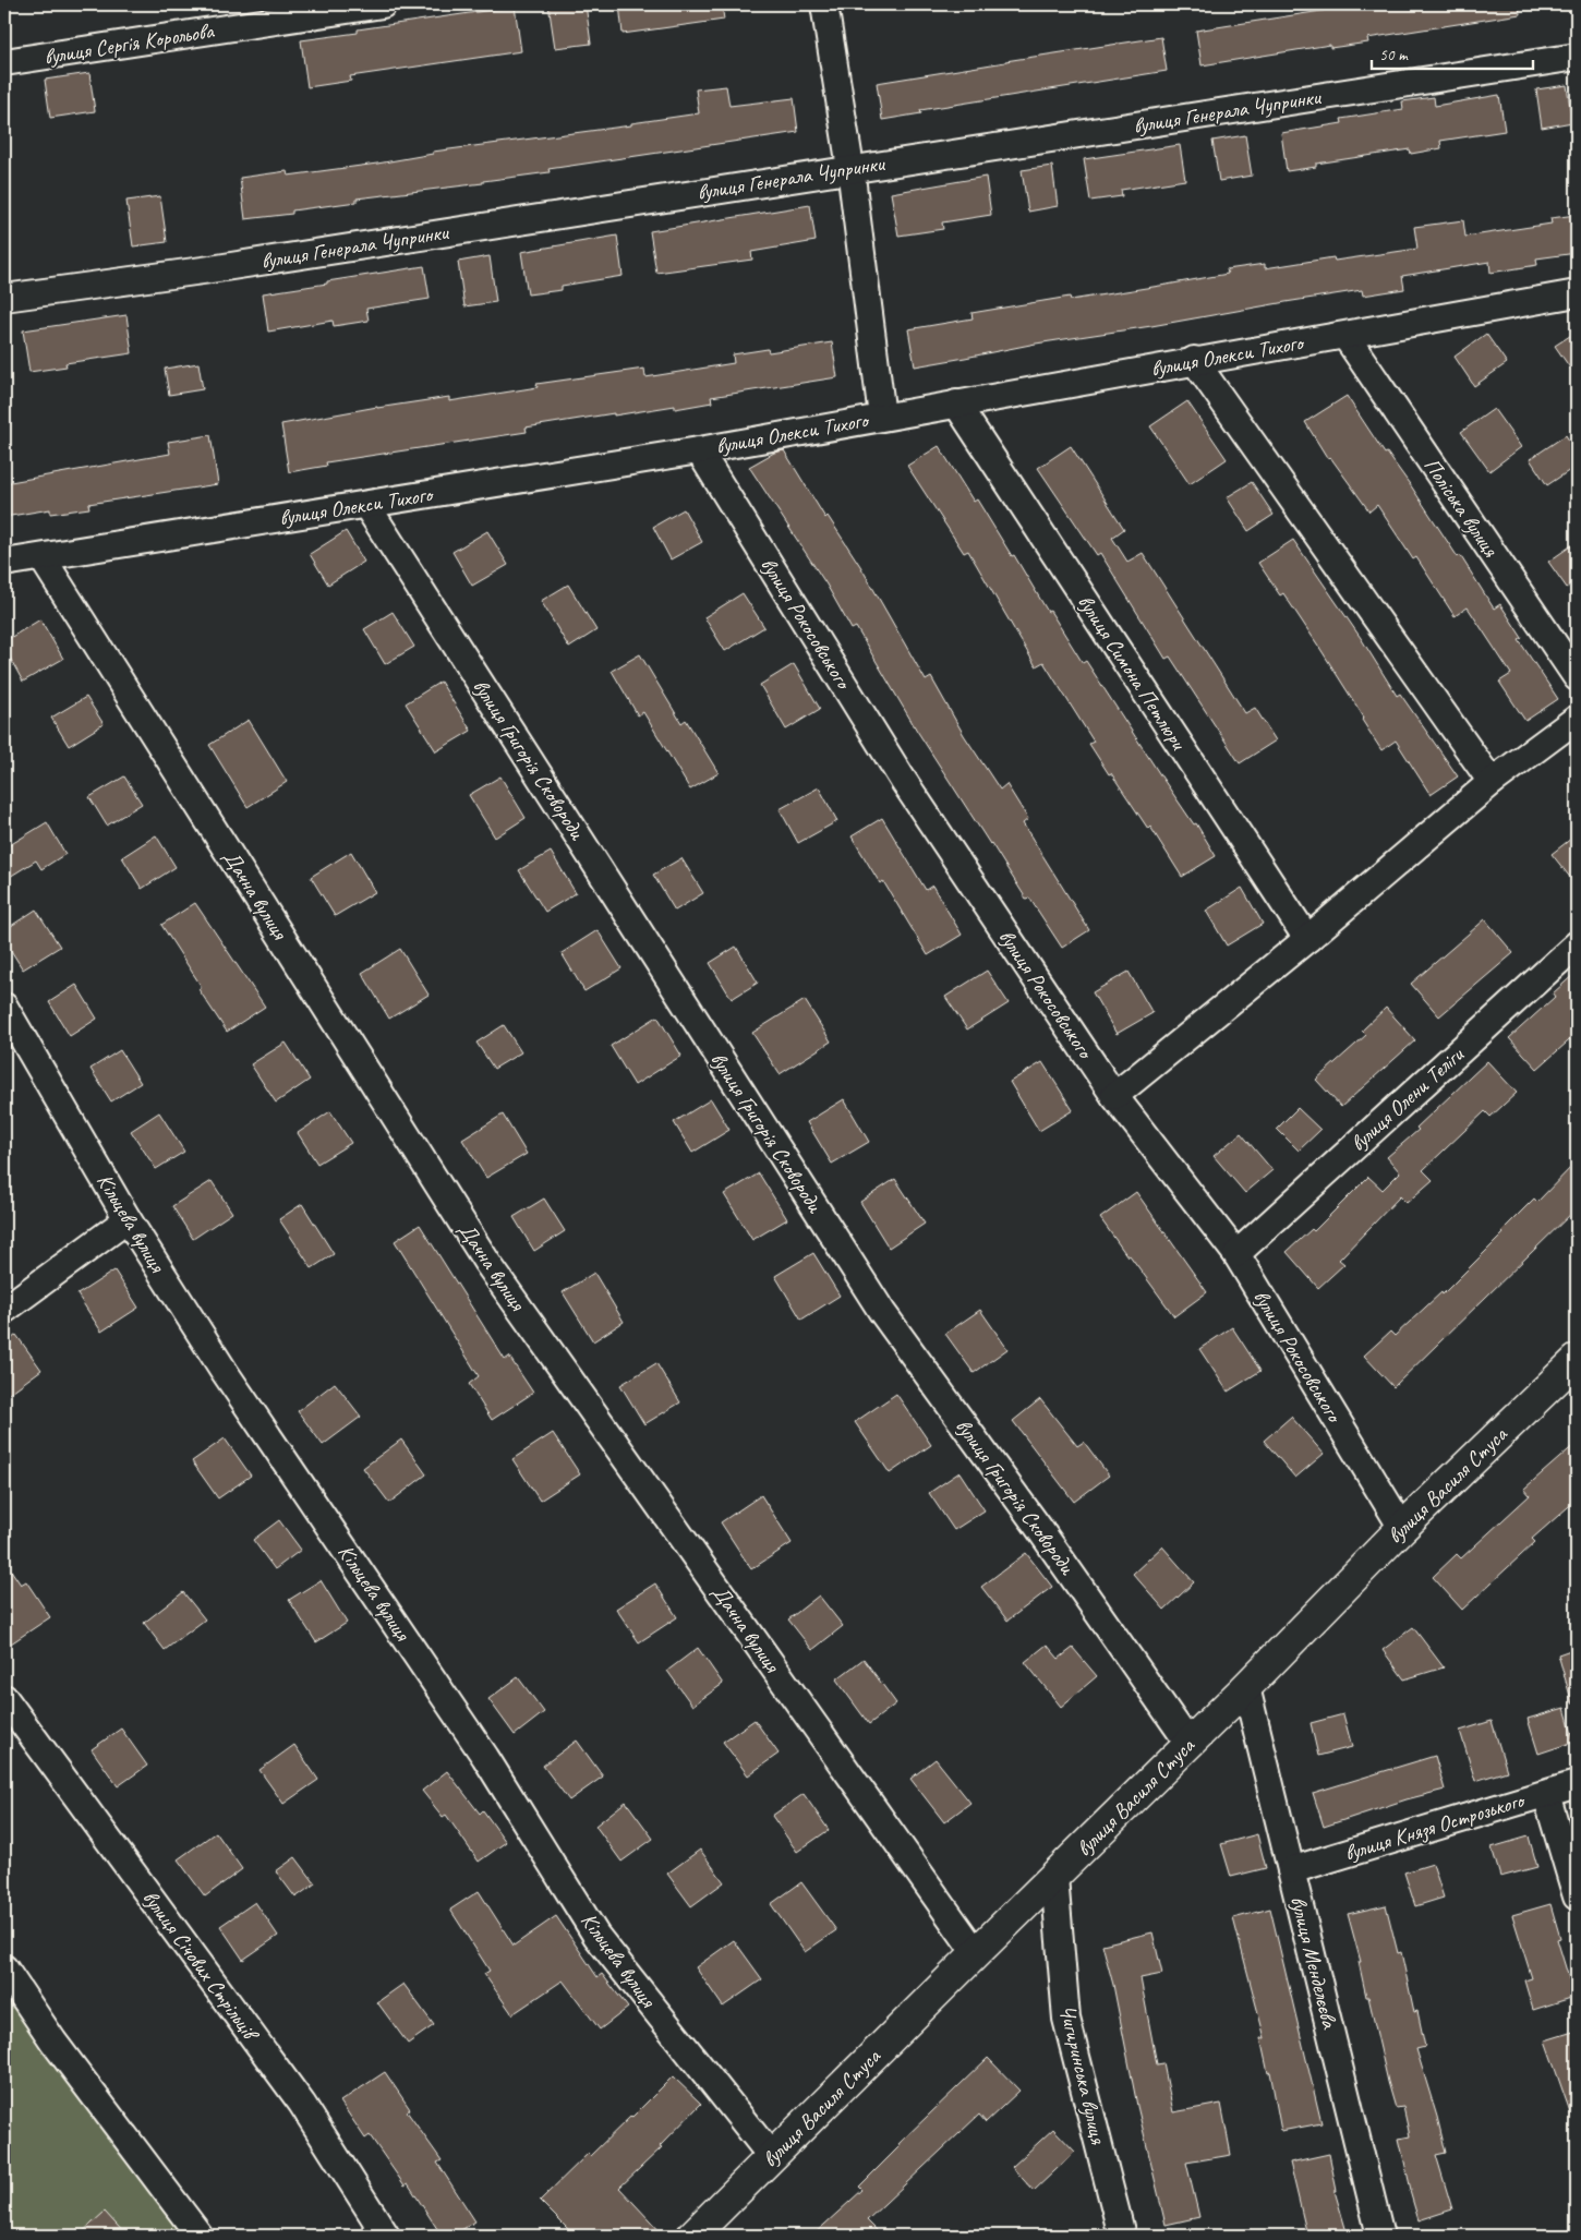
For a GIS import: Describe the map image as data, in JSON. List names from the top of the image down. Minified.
{"streets":{"street":["вулиця Сергія Корольова","вулиця Генерала Чупринки","вулиця Олекси Тихого","Поліська вулиця","вулиця Рокосовського","вулиця Симона Петлюри","вулиця Григорія Сковороди","Дачна вулиця","вулиця Олени Теліги","Кільцева вулиця","вулиця Василя Стуса","вулиця Князя Острозького","вулиця Менделєєва","вулиця Січових Стрільців","Чигиринська вулиця"]},"crossings":[["вулиця Олекси Тихого","Поліська вулиця"],["вулиця Олекси Тихого","вулиця Рокосовського"],["вулиця Олекси Тихого","вулиця Симона Петлюри"],["вулиця Олекси Тихого","вулиця Григорія Сковороди"],["вулиця Олекси Тихого","Дачна вулиця"],["вулиця Рокосовського","вулиця Олени Теліги"],["вулиця Рокосовського","вулиця Василя Стуса"],["вулиця Григорія Сковороди","вулиця Василя Стуса"],["Дачна вулиця","вулиця Василя Стуса"],["Кільцева вулиця","вулиця Василя Стуса"],["вулиця Василя Стуса","вулиця Менделєєва"],["вулиця Василя Стуса","Чигиринська вулиця"],["вулиця Князя Острозького","вулиця Менделєєва"]],"scale_bar":"50 m"}
